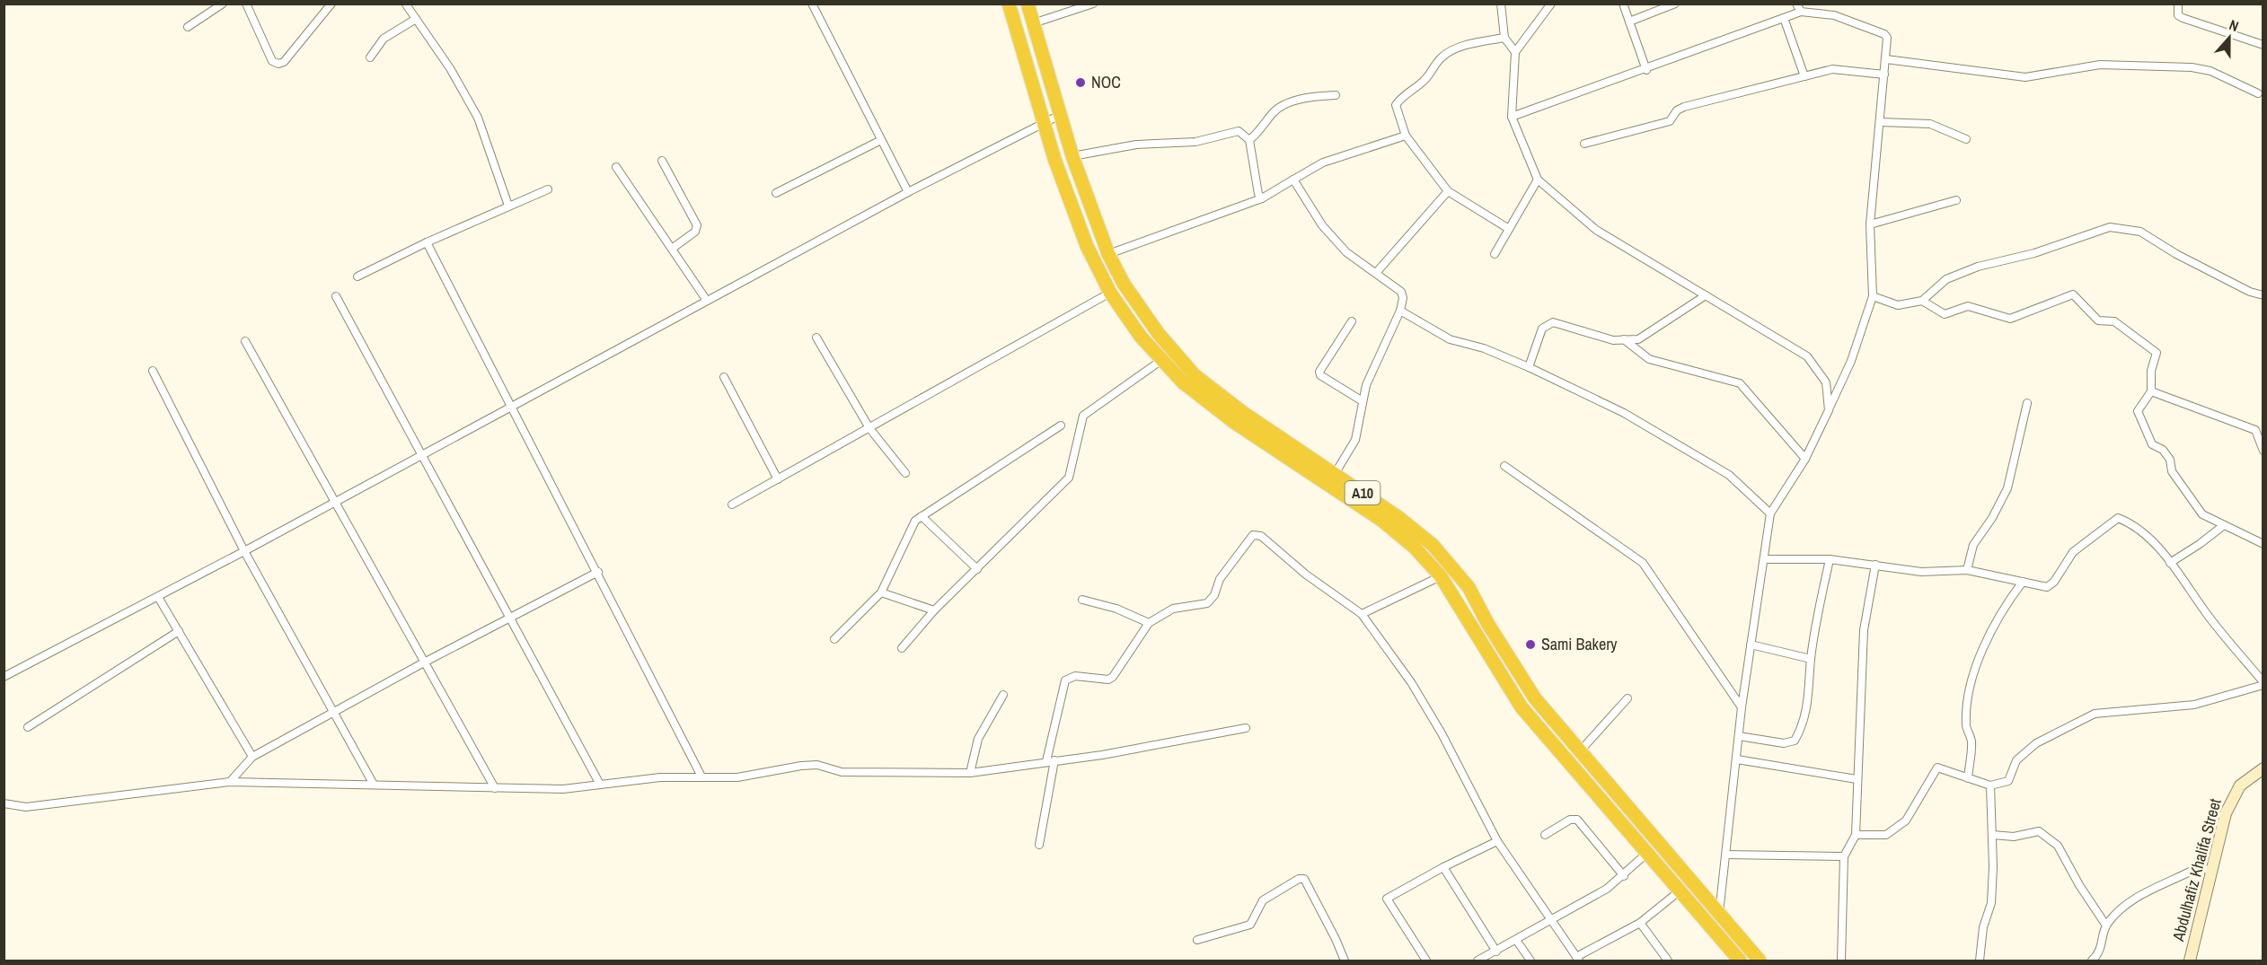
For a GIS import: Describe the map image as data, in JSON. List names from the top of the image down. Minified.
{"streets":{"highway":["A10"],"main road":["Abdulhafiz Khalifa Street"]},"places":["NOC","Sami Bakery"],"north":"top"}
